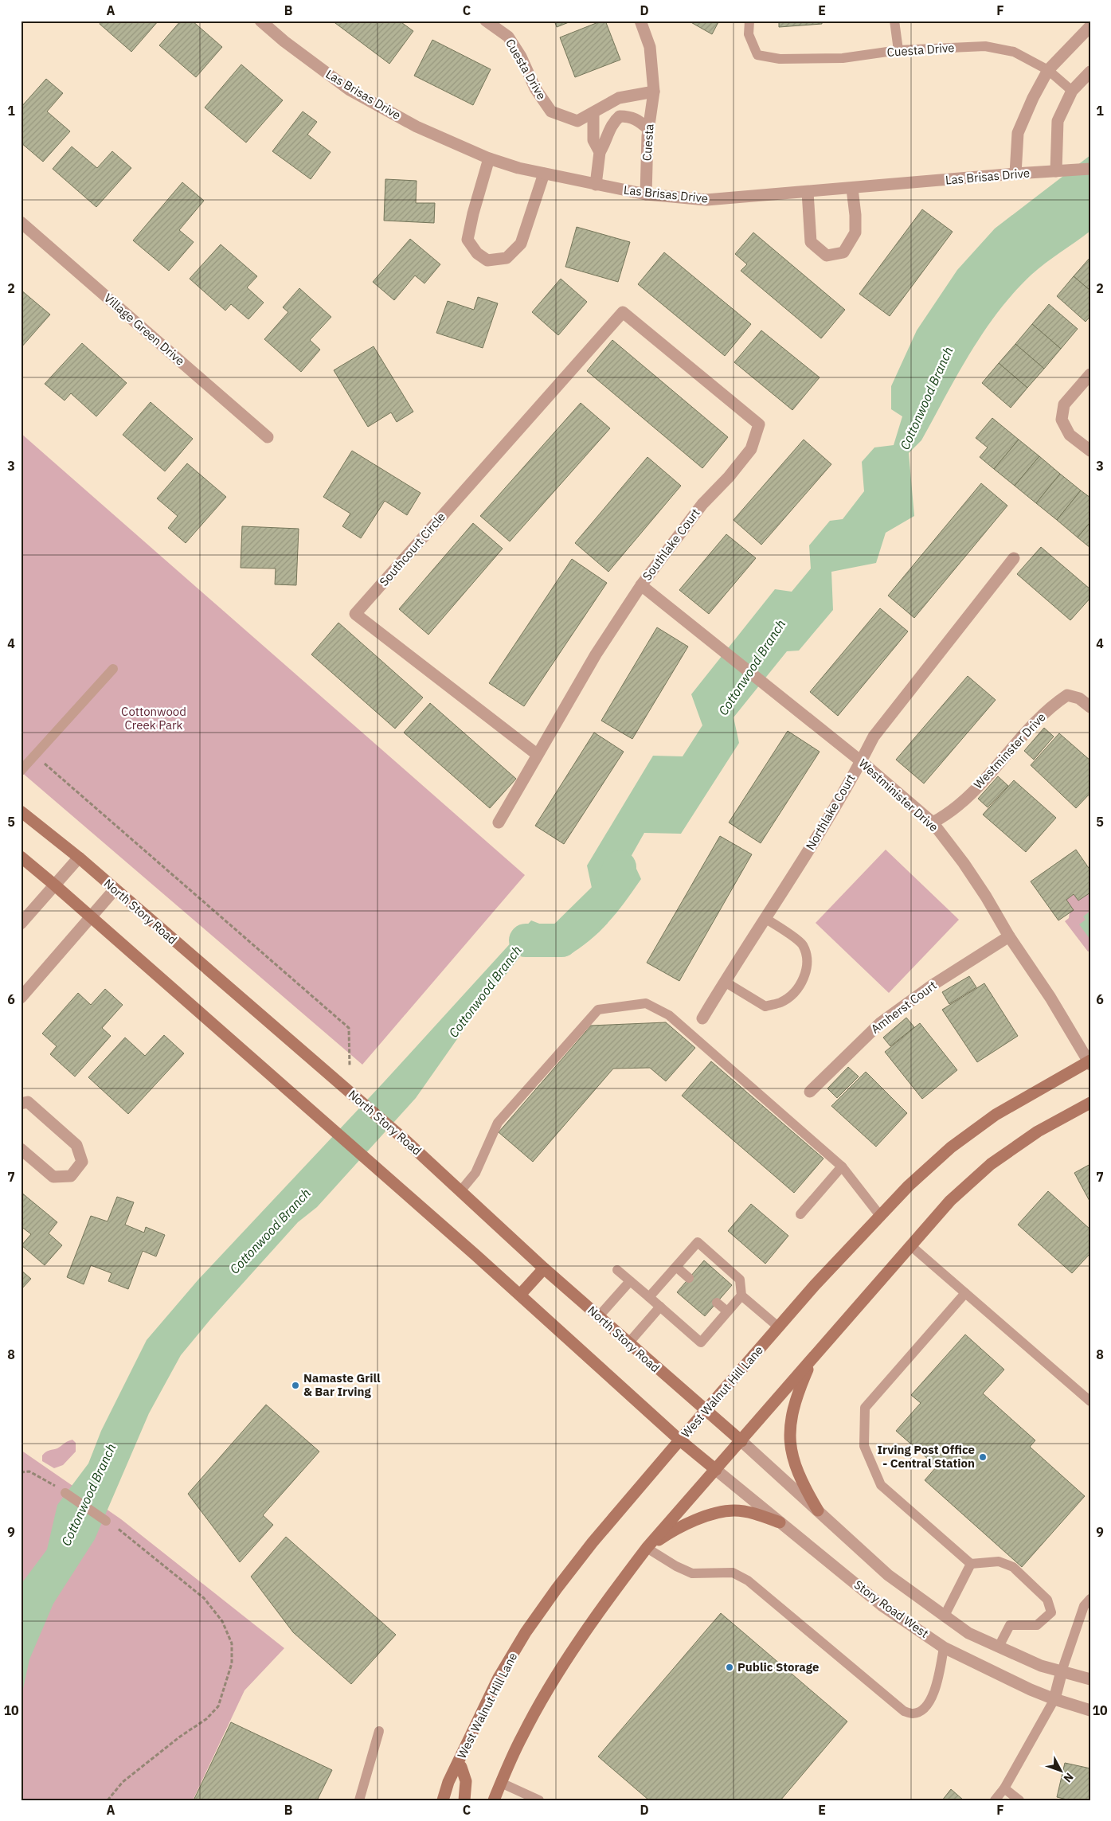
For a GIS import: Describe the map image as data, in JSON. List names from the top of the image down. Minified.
{"streets":{"main road":["North Story Road","West Walnut Hill Lane"],"street":["Cuesta Drive","Las Brisas Drive","Cuesta","Village Green Drive","Southlake Court","Southcourt Circle","Westminster Drive","Westminister Drive","Northlake Court","Amherst Court","Story Road West"]},"crossings":[["Cuesta Drive","Cuesta"],["Las Brisas Drive","Cuesta"],["Southlake Court","Southcourt Circle"],["Southlake Court","Westminister Drive"],["Westminster Drive","Westminister Drive"],["Westminister Drive","Northlake Court"],["Westminister Drive","Amherst Court"],["Westminister Drive","West Walnut Hill Lane"],["North Story Road","West Walnut Hill Lane"]],"water":["Cottonwood Branch"],"parks":["Cottonwood Creek Park"],"places":["Namaste Grill & Bar Irving","Irving Post Office - Central Station","Public Storage"],"north":"bottom right","grid":{"columns":["A","B","C","D","E","F"],"rows":["1","2","3","4","5","6","7","8","9","10"]}}
